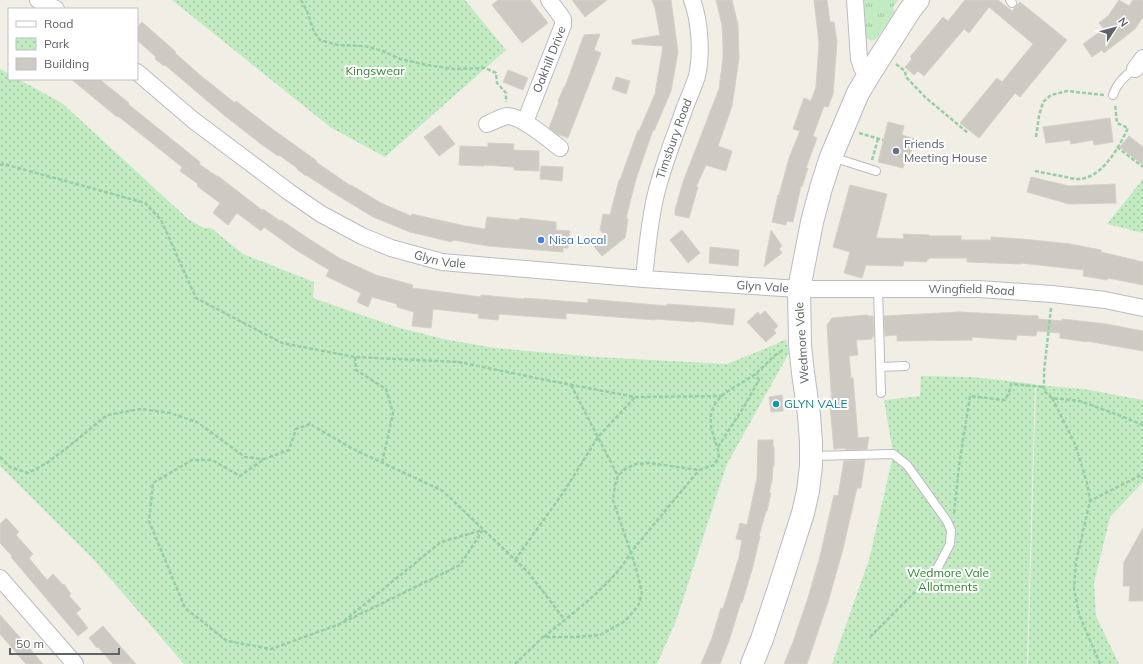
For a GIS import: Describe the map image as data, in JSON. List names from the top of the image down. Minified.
{"streets":{"street":["Oakhill Drive","Timsbury Road","Glyn Vale","Wingfield Road","Wedmore Vale"]},"crossings":[["Timsbury Road","Glyn Vale"],["Glyn Vale","Wingfield Road"],["Glyn Vale","Wedmore Vale"],["Wingfield Road","Wedmore Vale"]],"parks":["Kingswear","Wedmore Vale Allotments"],"places":["Friends Meeting House","Nisa Local","GLYN VALE"],"legend":["Road","Park","Building"],"scale_bar":"50 m","north":"top right"}
